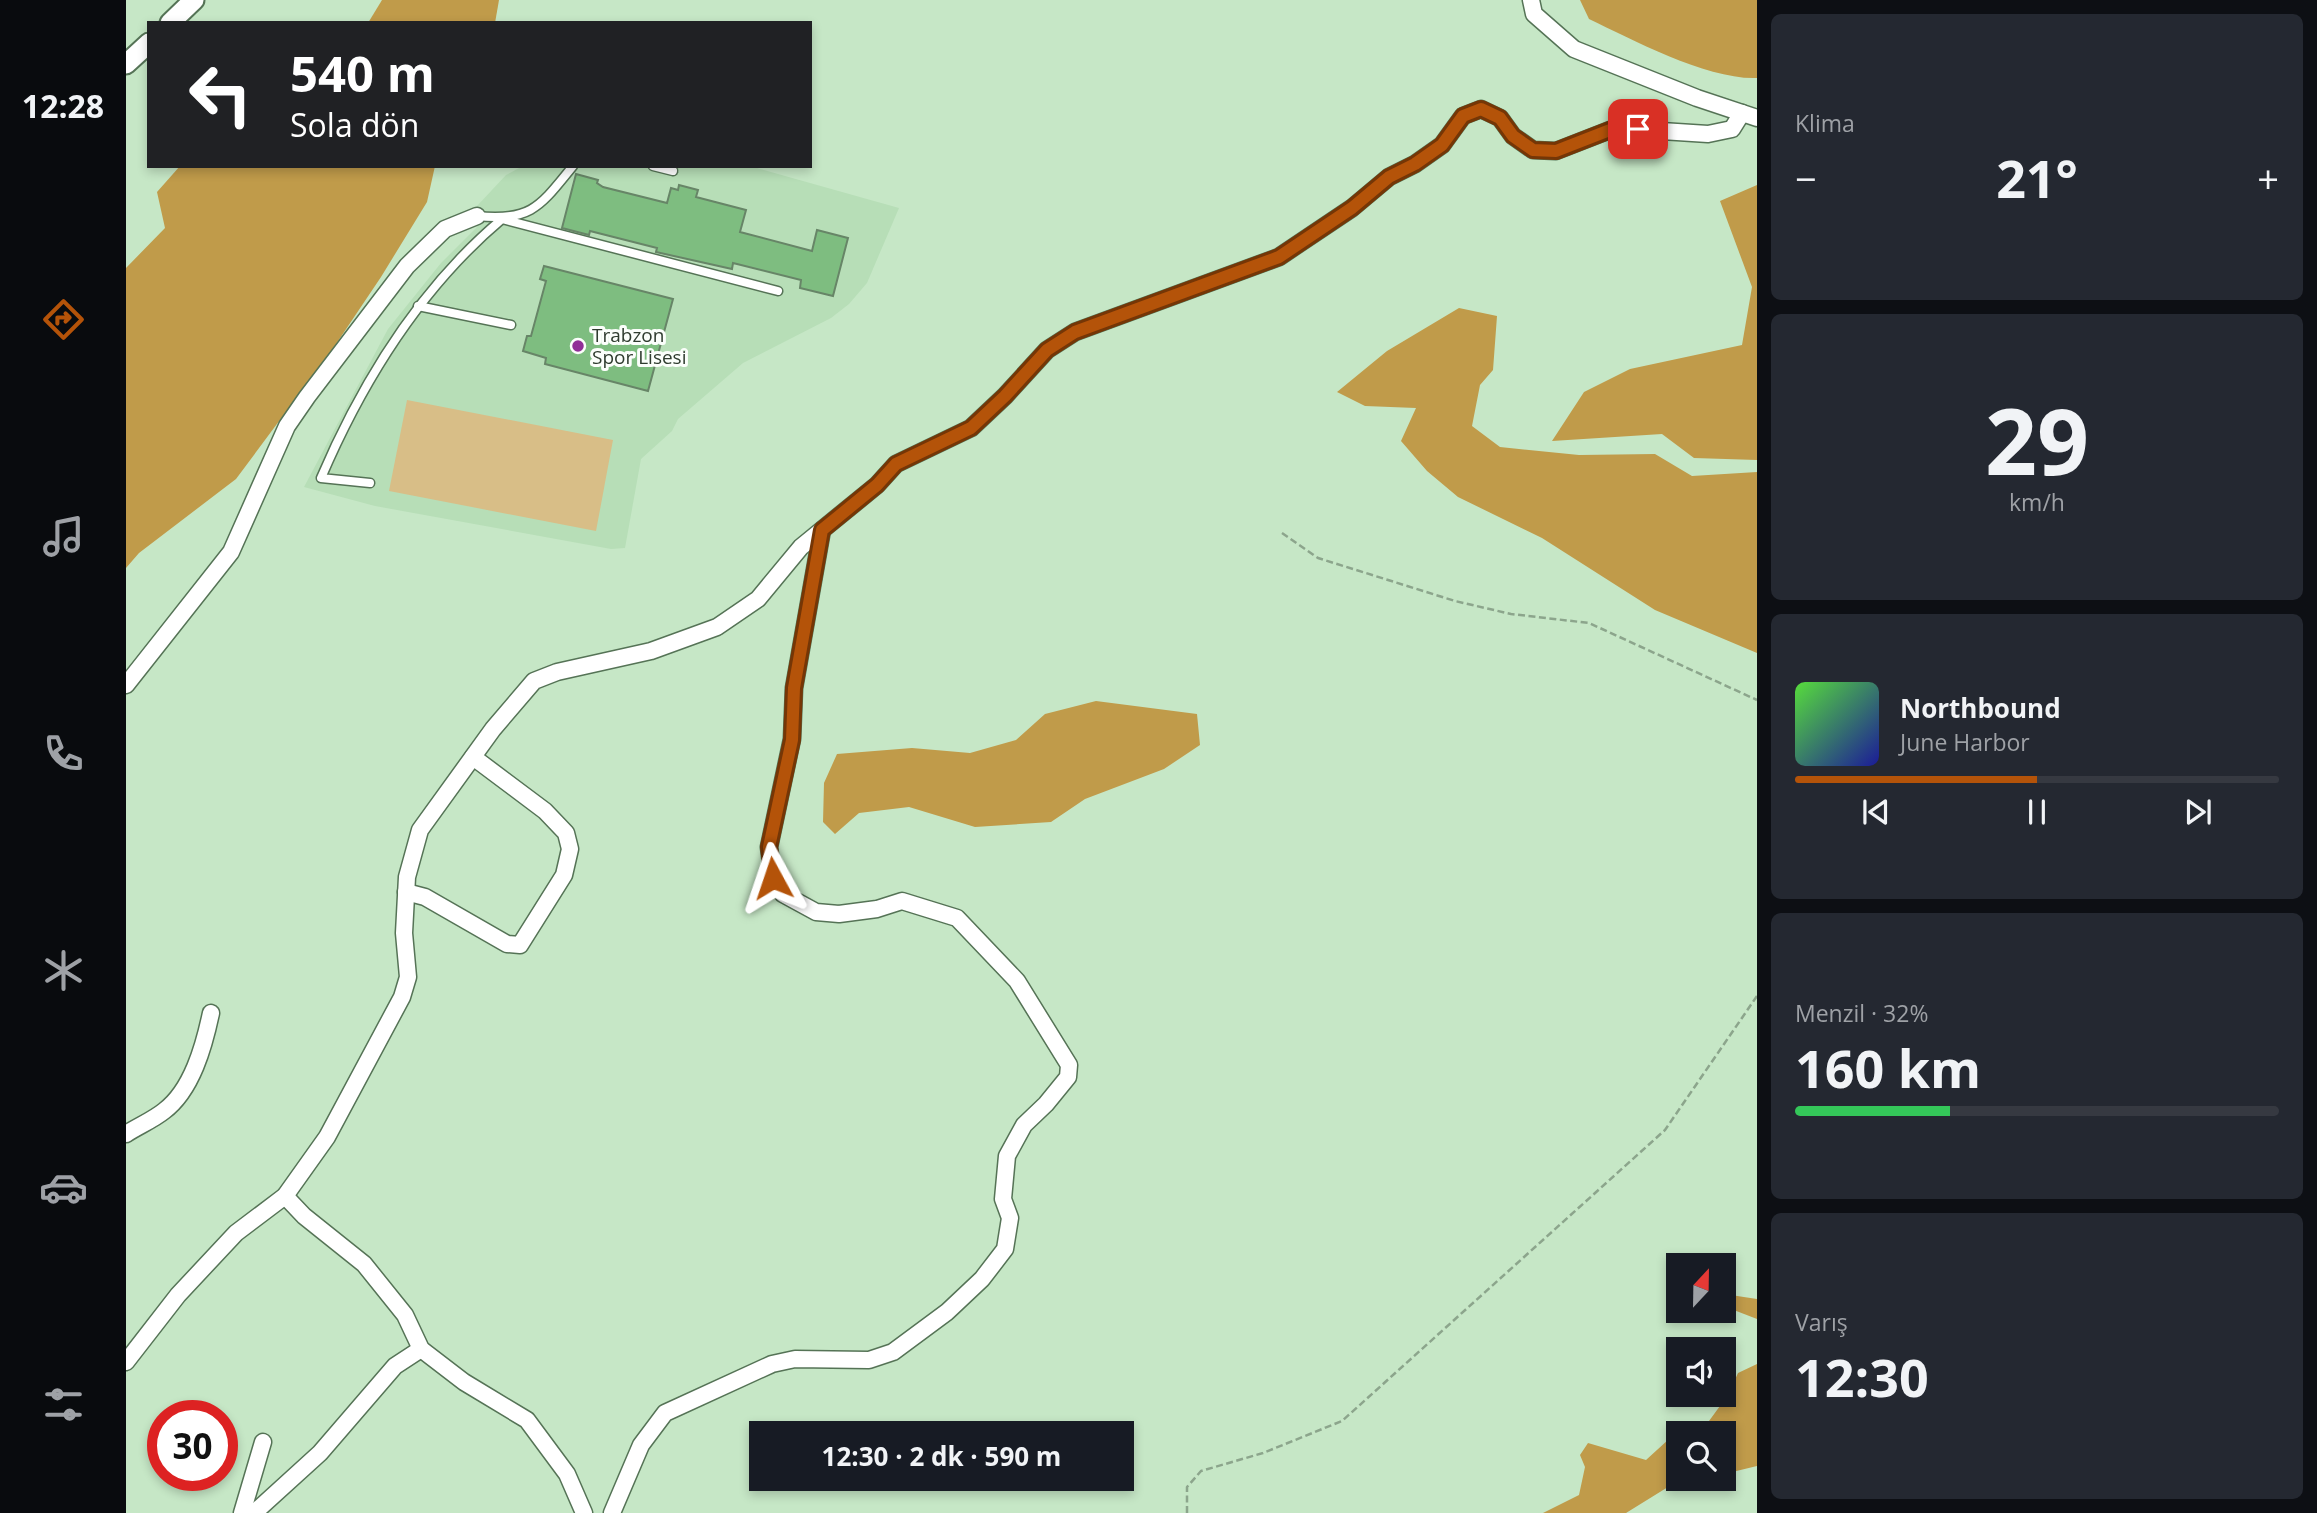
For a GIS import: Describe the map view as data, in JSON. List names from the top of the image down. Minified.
{"places":["Trabzon Spor Lisesi"],"north":"top","page":{"tabs":"12:28","tile":["Klima",["29","km/h"],["Menzil · 32%","160 km"],["Varış","12:30"]],"turn":["540 m","Sola dön"],"heat":["−","21°","+"],"song":["Northbound","June Harbor"],"limit":"30","trip":"12:30 · 2 dk · 590 m"}}
